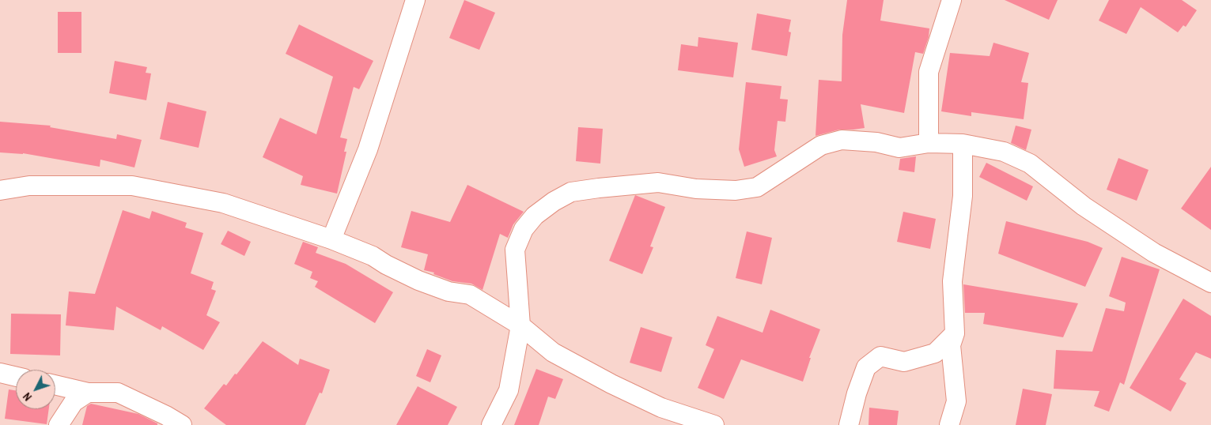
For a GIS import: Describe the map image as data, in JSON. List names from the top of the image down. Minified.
{"north":"bottom left"}
